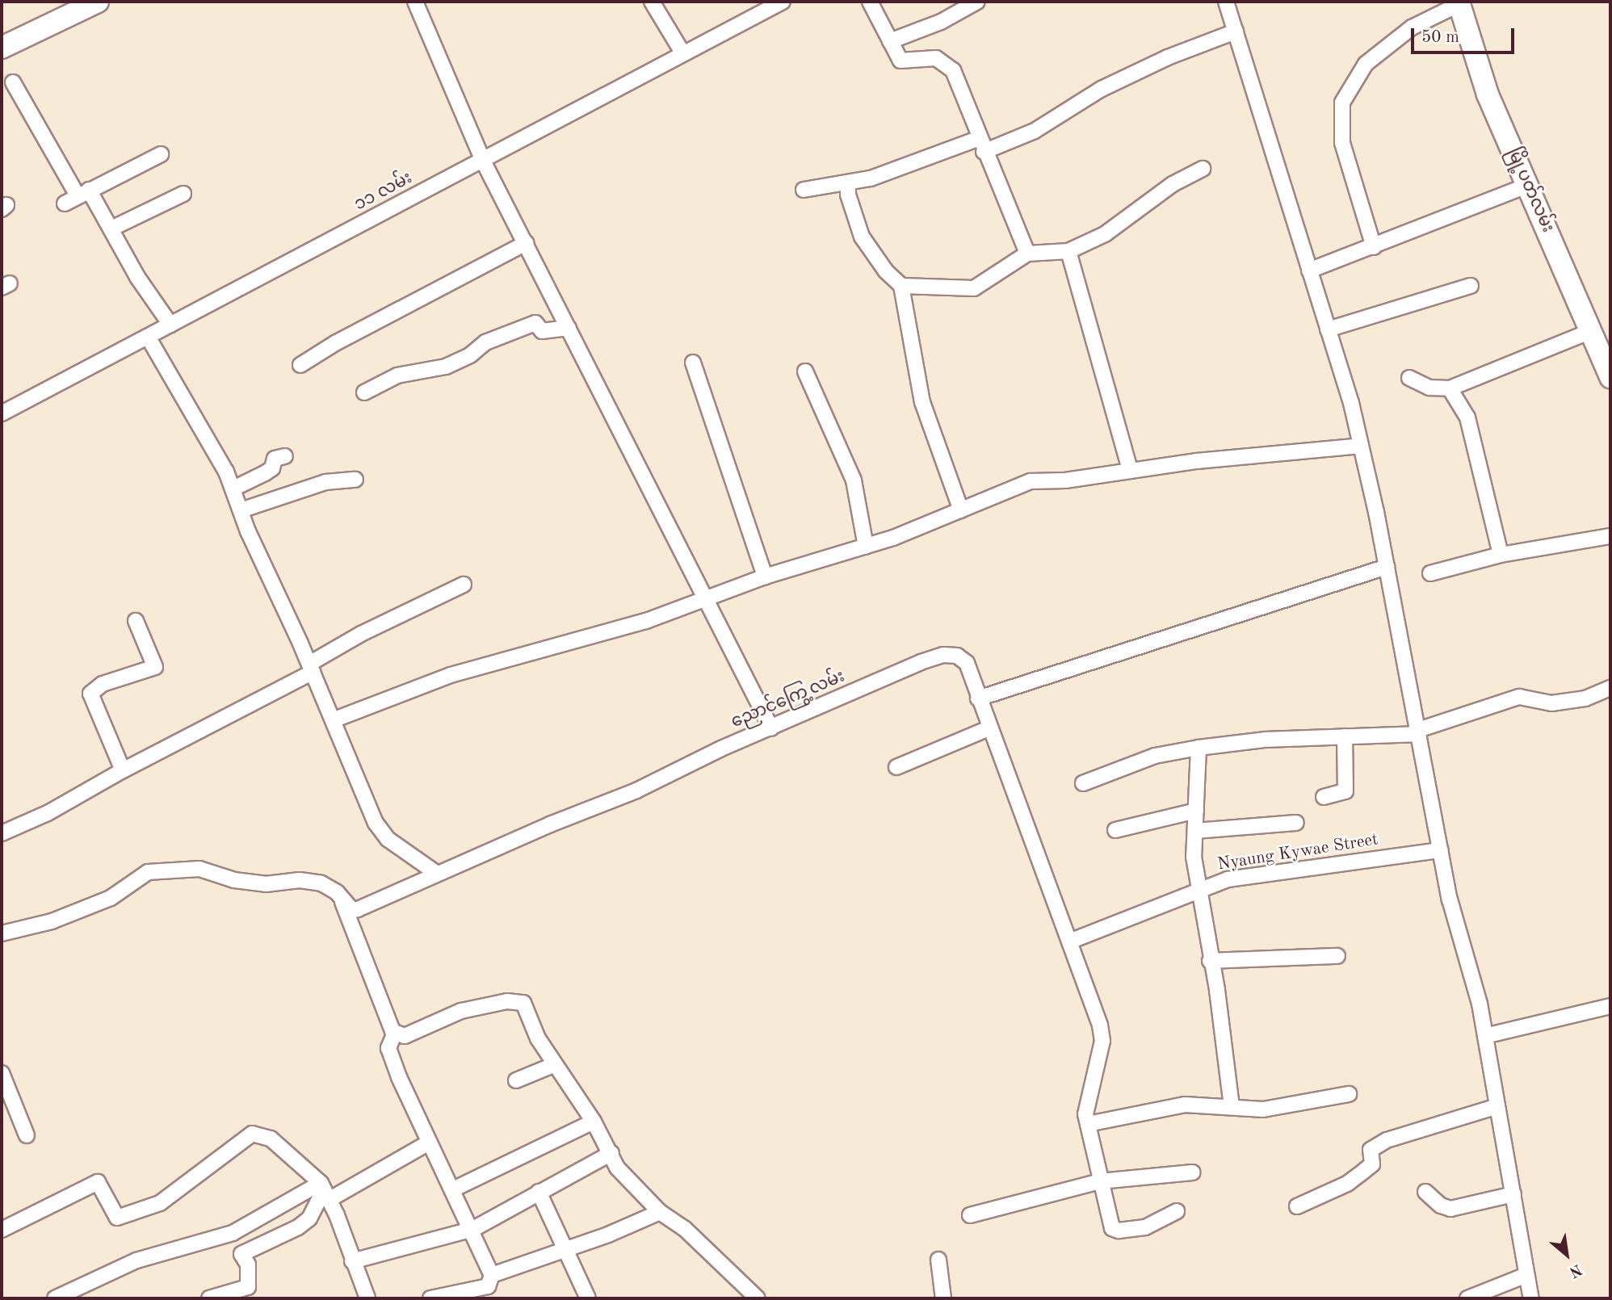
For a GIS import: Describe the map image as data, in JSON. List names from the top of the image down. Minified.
{"streets":{"main road":["မြို့ပတ်လမ်း"],"street":["၁၁ လမ်း","ညောင်ကြွေ့လမ်း","Nyaung Kywae Street"]},"crossings":[["ညောင်ကြွေ့လမ်း","Nyaung Kywae Street"]],"scale_bar":"50 m","north":"bottom right"}
